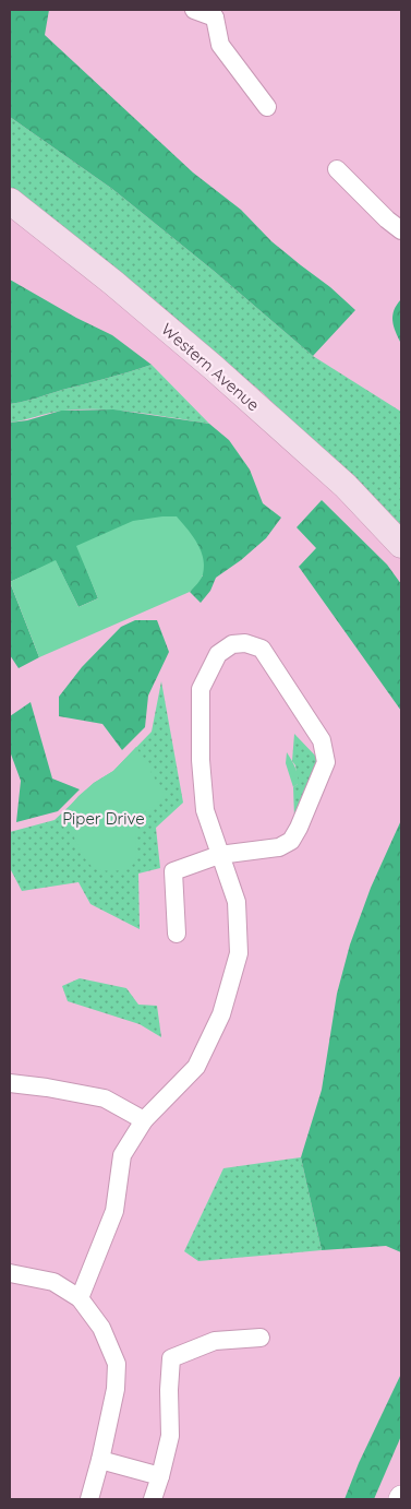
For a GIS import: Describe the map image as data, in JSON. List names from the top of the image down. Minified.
{"streets":{"main road":["Western Avenue"]},"parks":["Piper Drive"]}
